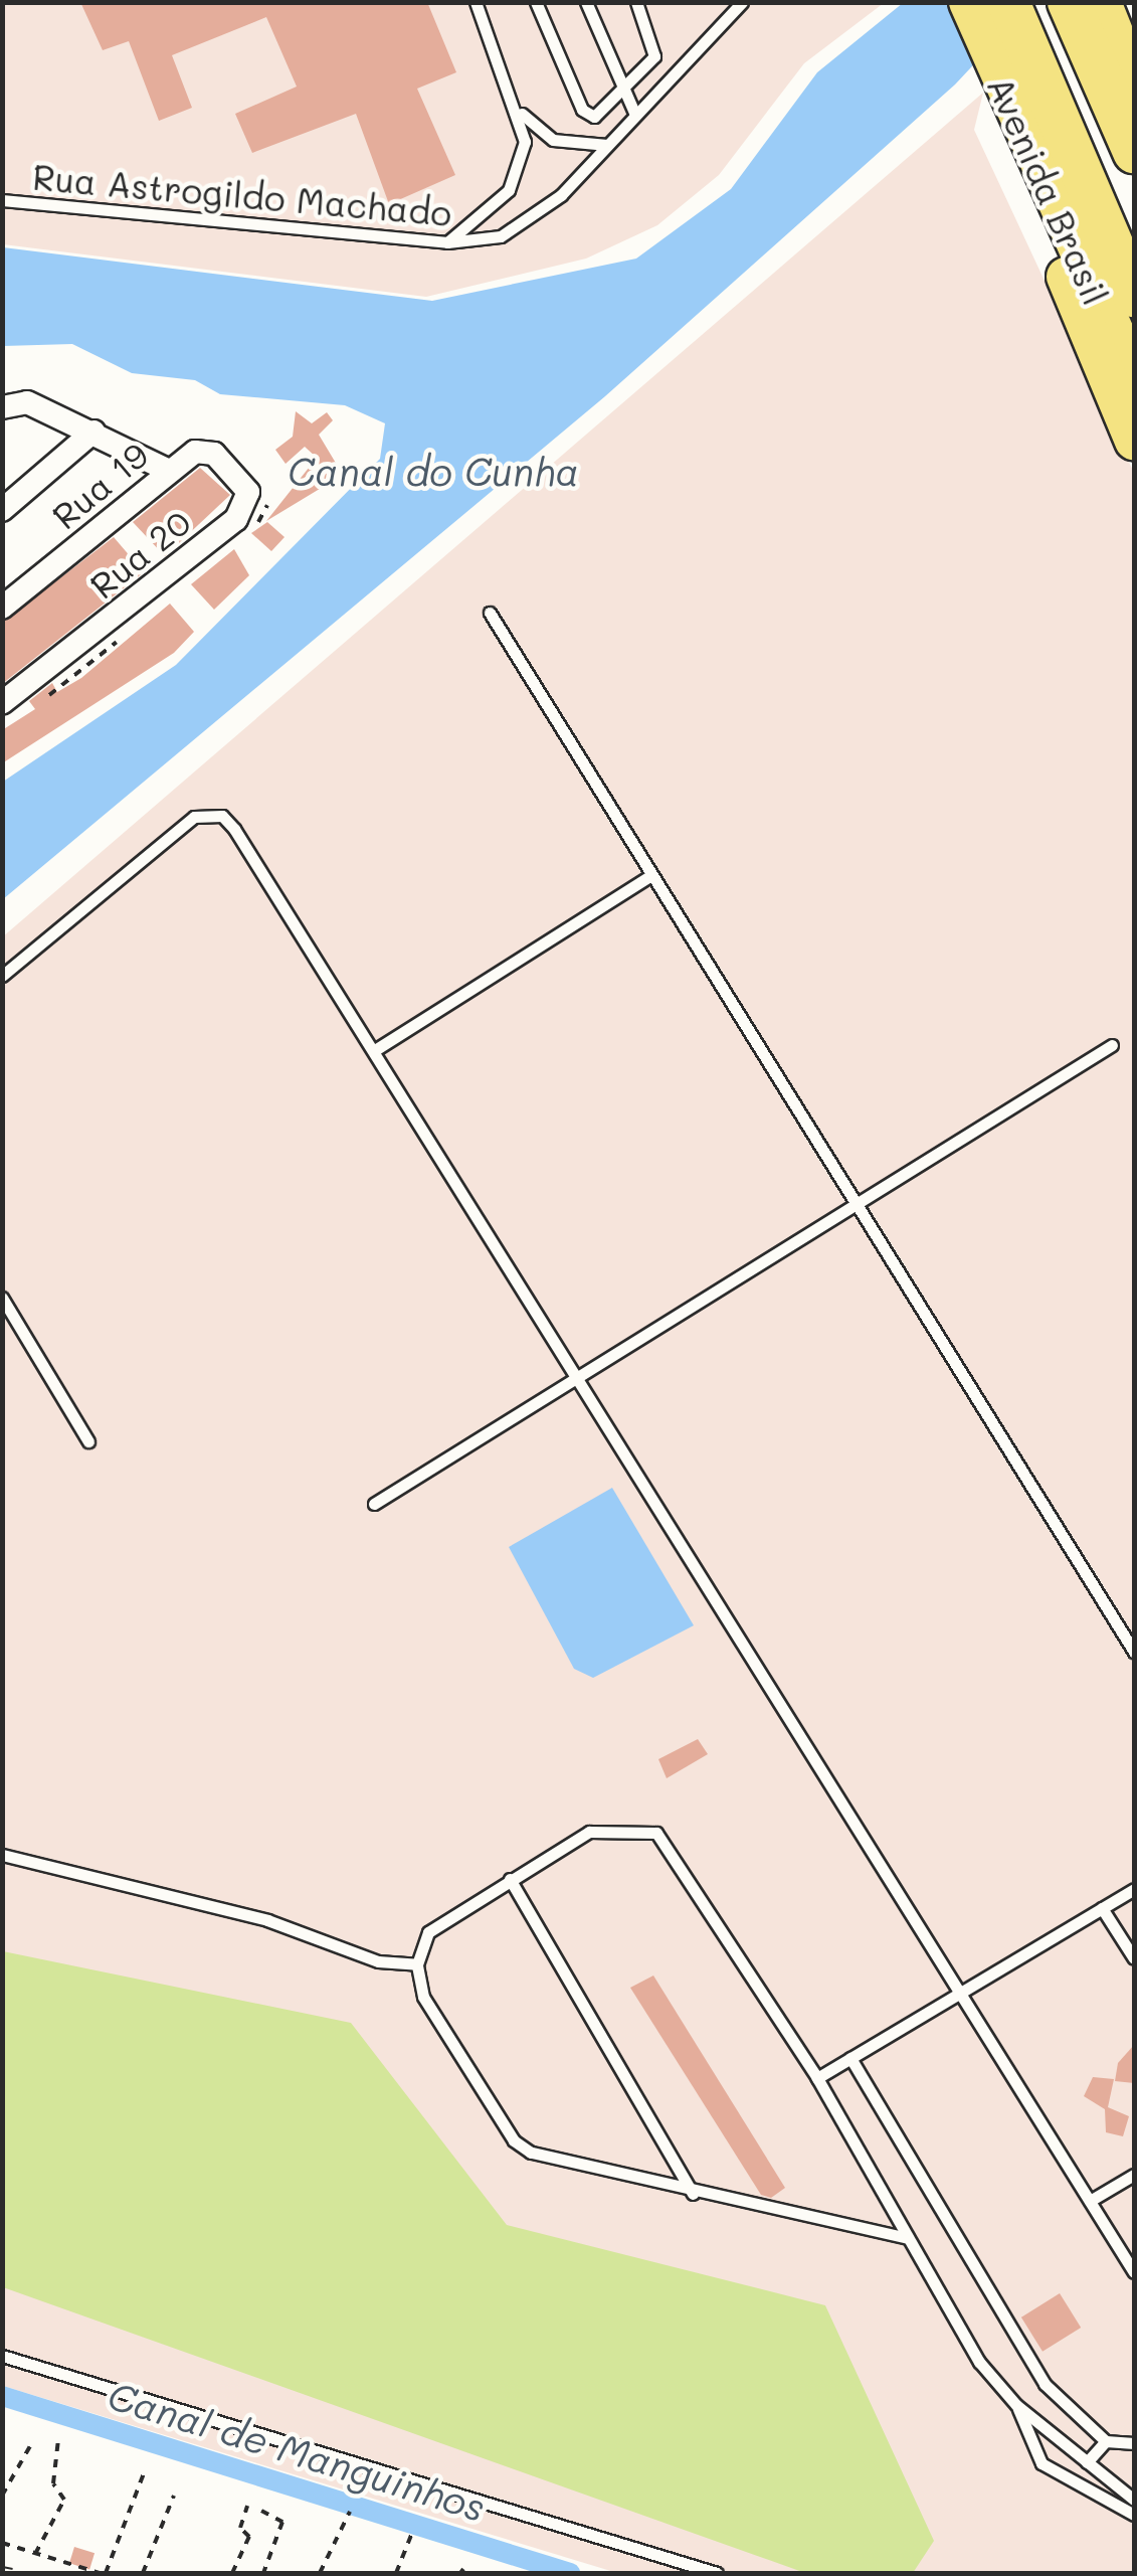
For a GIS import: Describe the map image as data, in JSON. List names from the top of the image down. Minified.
{"streets":{"highway":["Avenida Brasil"],"street":["Rua 19","Rua 20"],"lane":["Rua Astrogildo Machado"]},"crossings":[["Rua 19","Rua 20"]],"water":["Canal do Cunha","Canal de Manguinhos"]}
